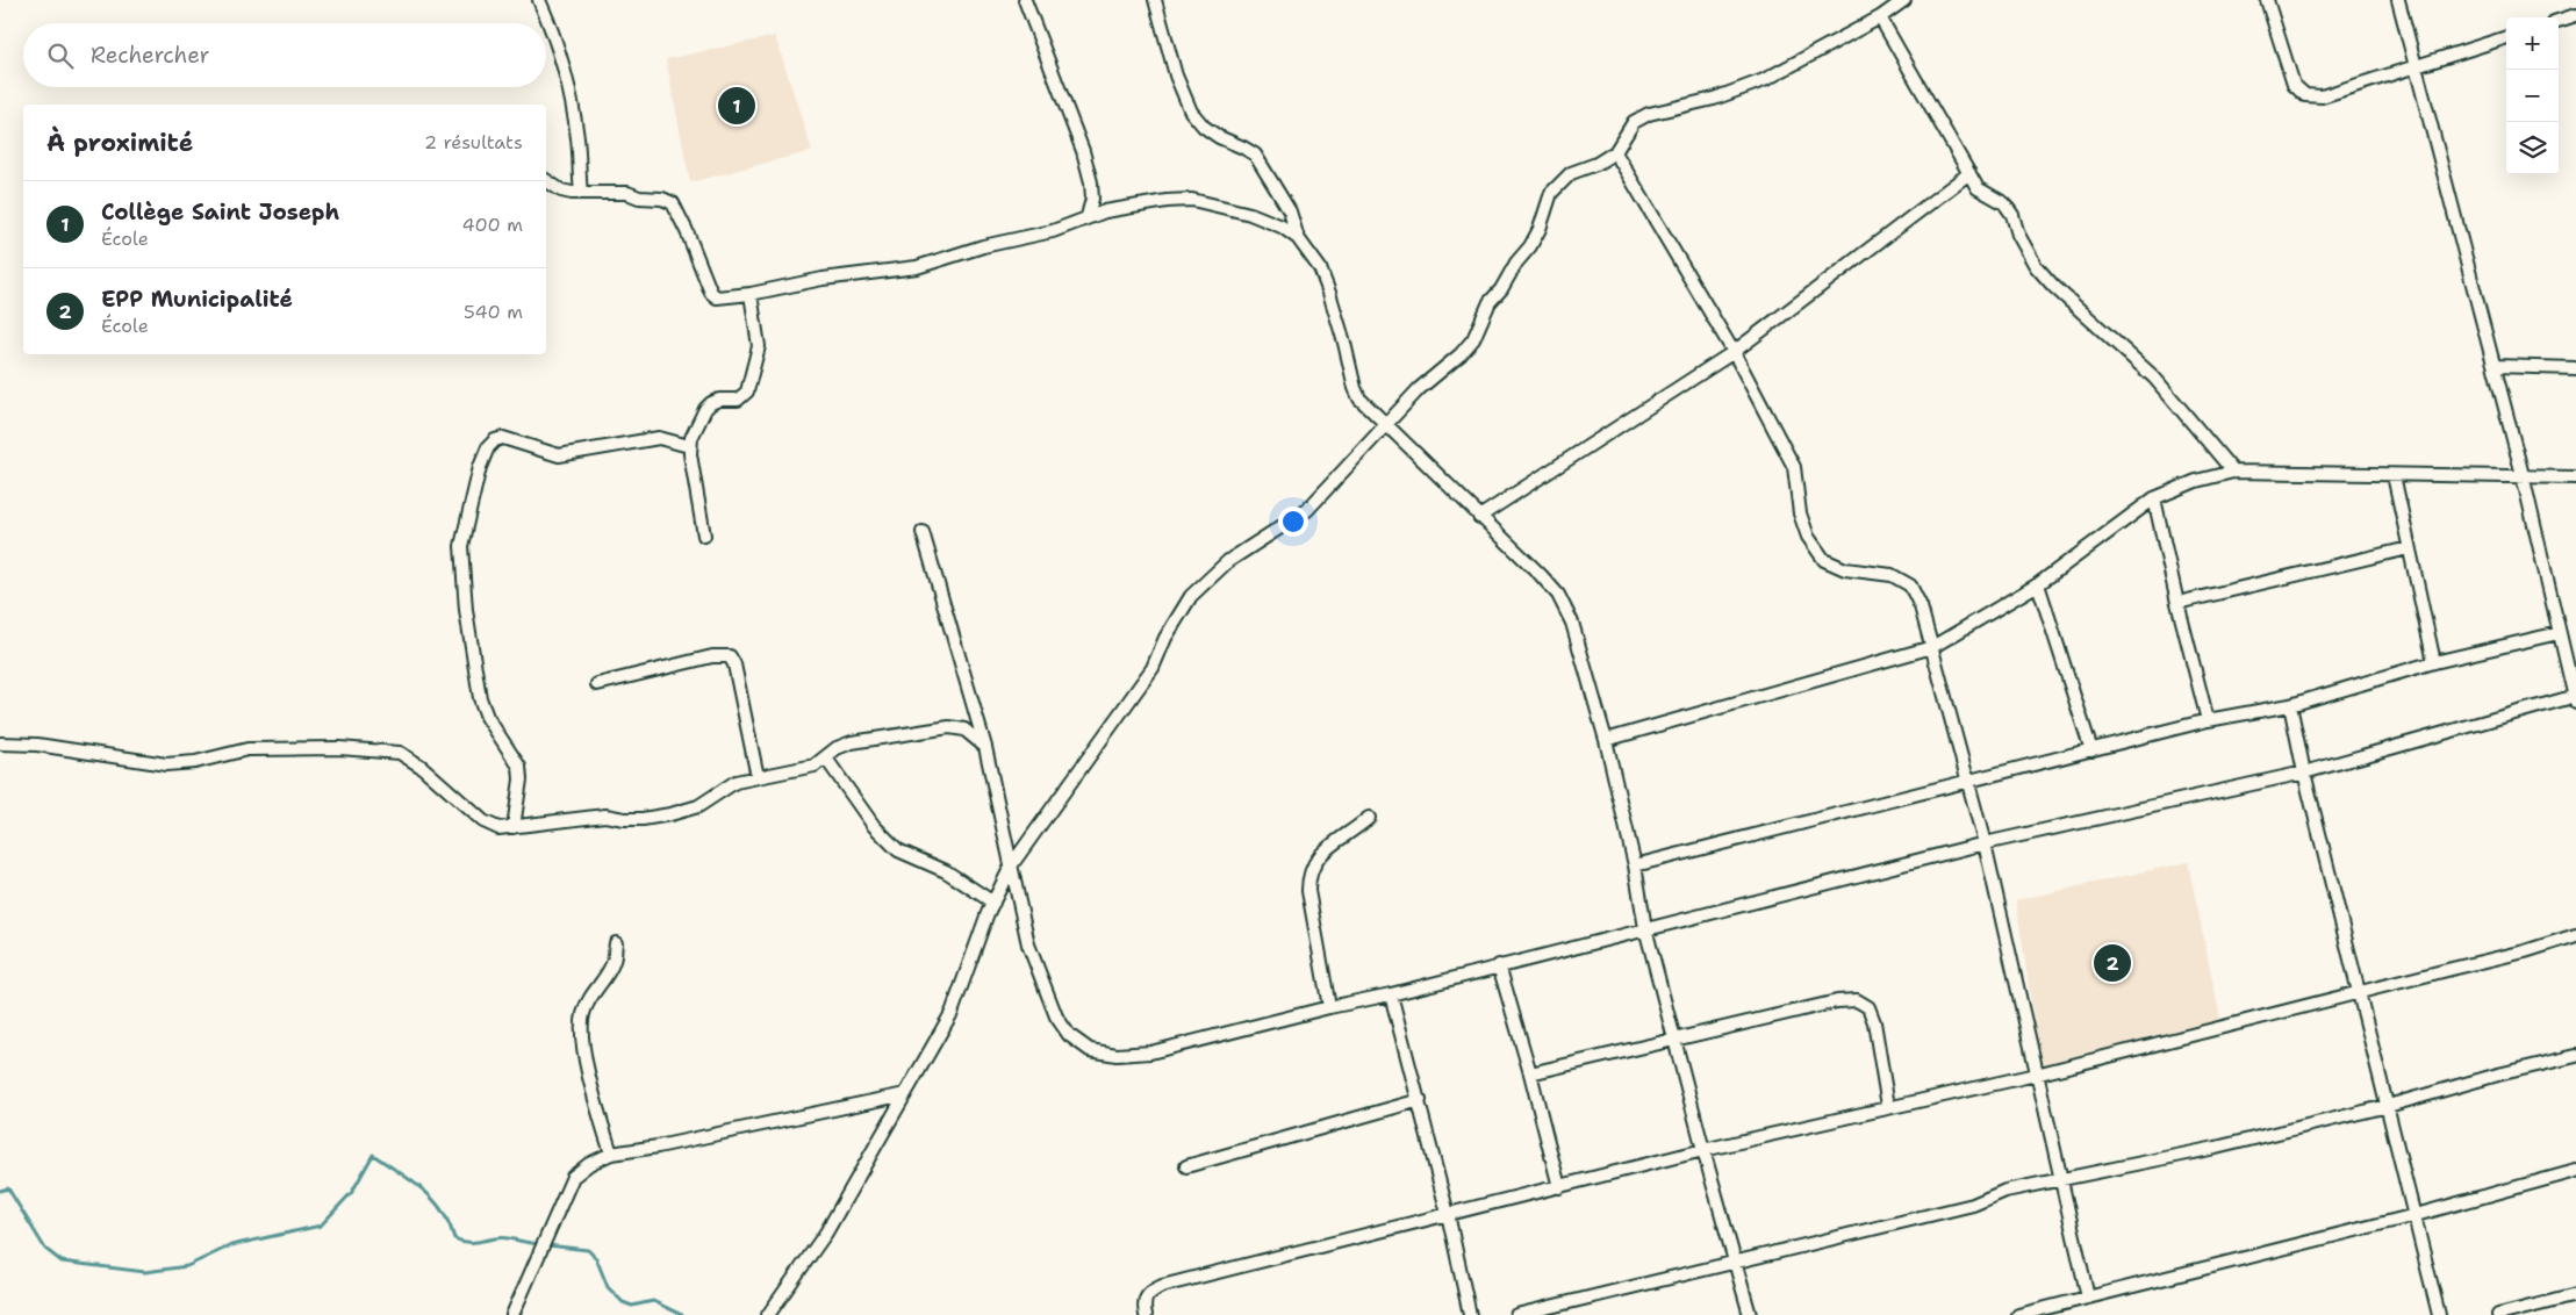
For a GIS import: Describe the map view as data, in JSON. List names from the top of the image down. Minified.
{"page":{"map_buttons":["+","−"],"search":"Rechercher","pins":["1","2"],"heading":["À proximité","2 résultats"],"list":[{"mark":"1","name":"Collège Saint Joseph","note":"École","value":"400 m"},{"mark":"2","name":"EPP Municipalité","note":"École","value":"540 m"}]}}
